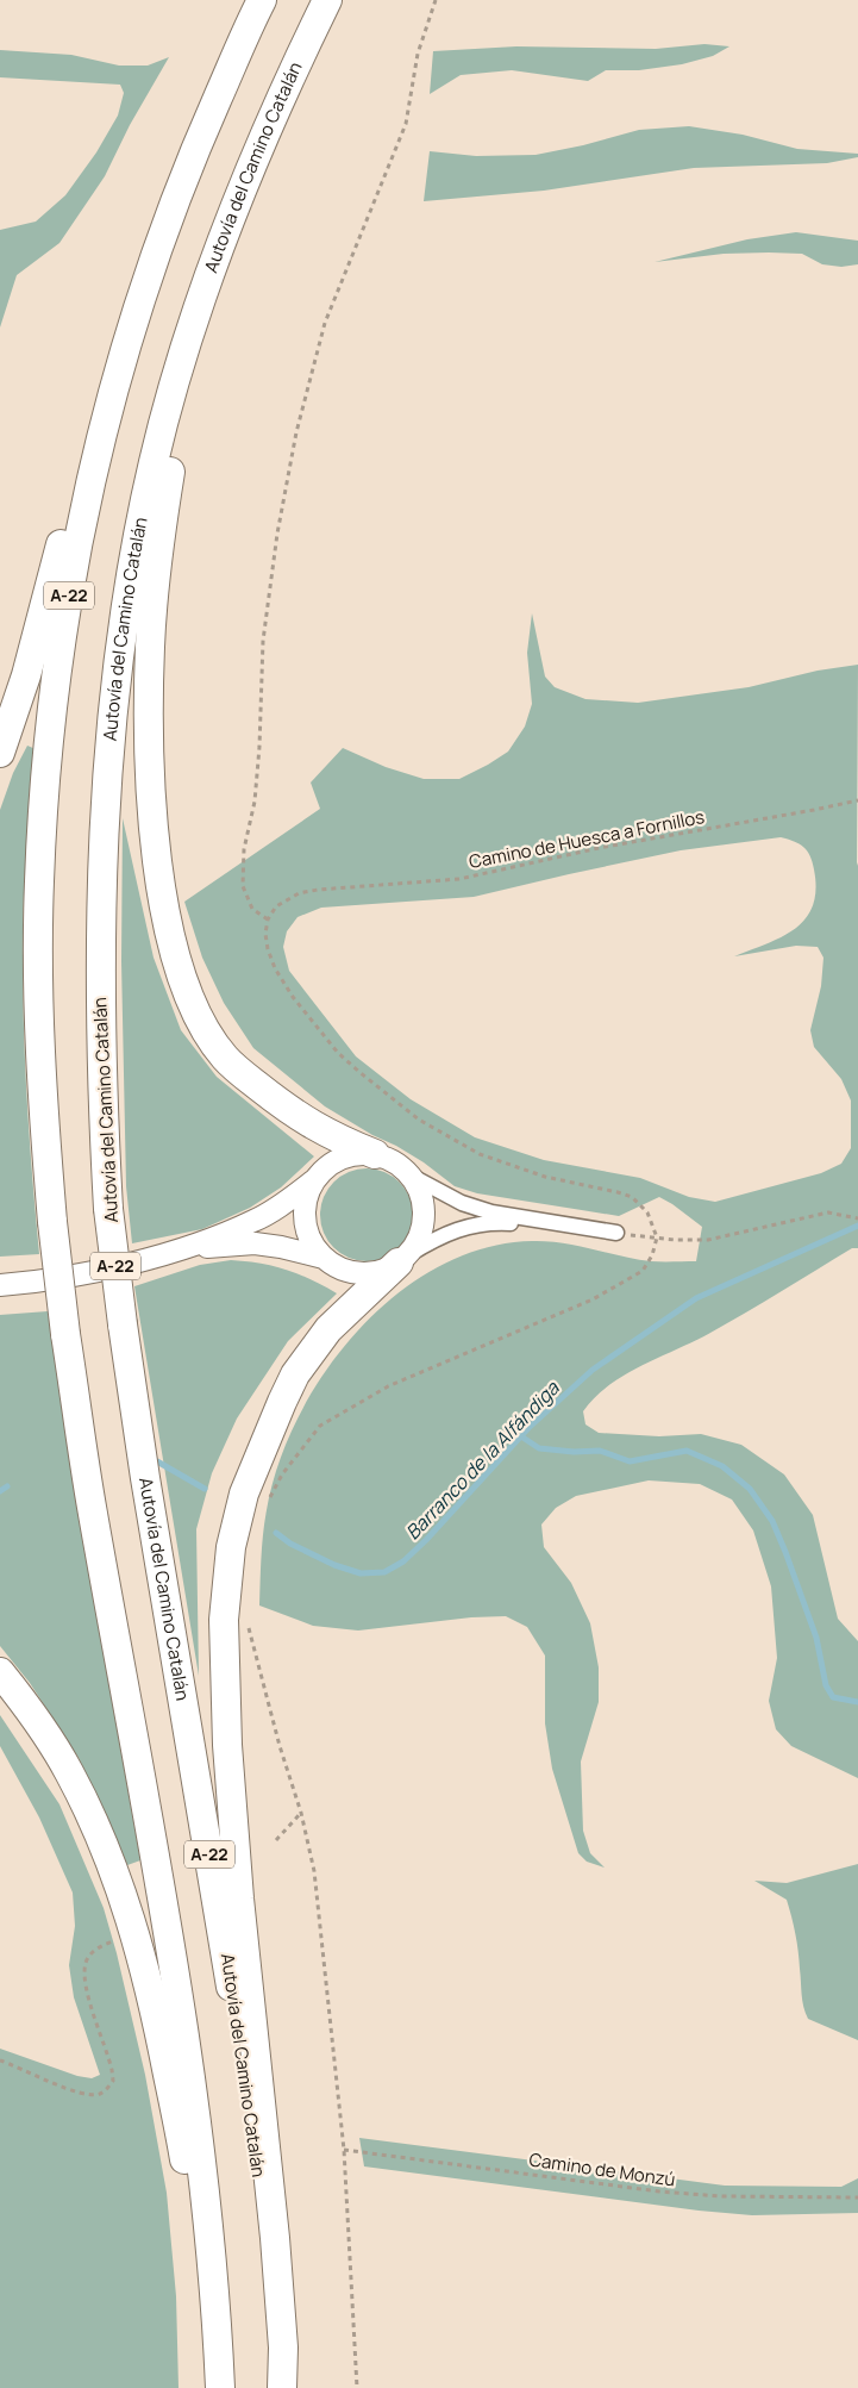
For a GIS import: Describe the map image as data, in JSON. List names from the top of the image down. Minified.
{"streets":{"highway":["Autovía del Camino Catalán","A-22"],"path":["Camino de Huesca a Fornillos","Camino de Monzú"]},"water":["Barranco de la Alfándiga"]}
